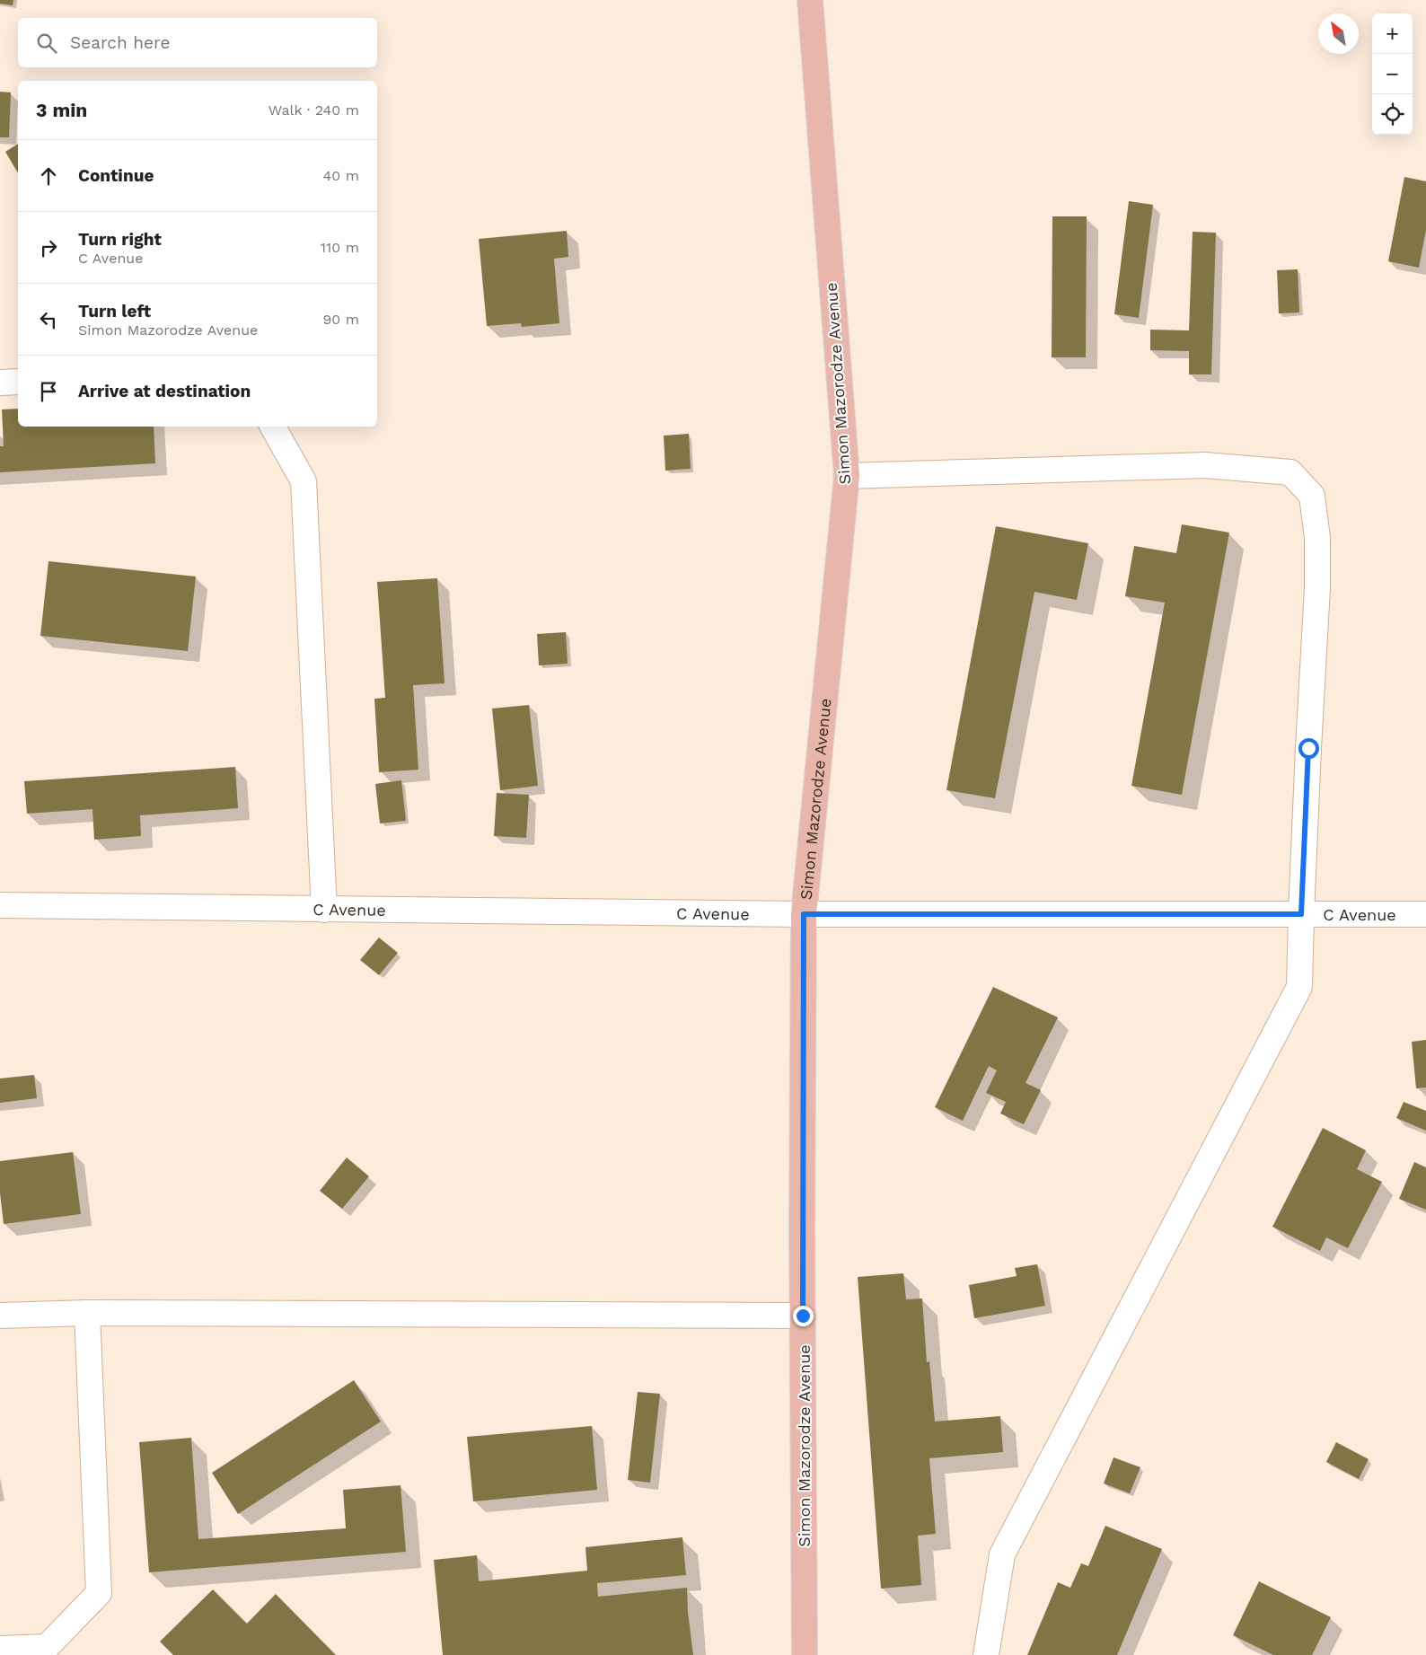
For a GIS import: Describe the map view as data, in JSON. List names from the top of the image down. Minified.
{"streets":{"main road":["Simon Mazorodze Avenue"],"street":["C Avenue"]},"crossings":[["Simon Mazorodze Avenue","C Avenue"]],"north":"top left","page":{"map_buttons":["+","−"],"search":"Search here","heading":["3 min","Walk · 240 m"],"list":[["Continue","40 m"],["Turn right","C Avenue","110 m"],["Turn left","Simon Mazorodze Avenue","90 m"],"Arrive at destination"]}}
